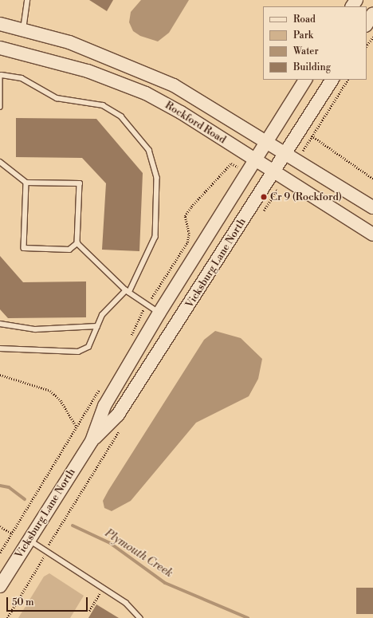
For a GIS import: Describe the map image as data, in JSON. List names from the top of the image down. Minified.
{"streets":{"main road":["Rockford Road","Vicksburg Lane North"]},"crossings":[["Rockford Road","Vicksburg Lane North"]],"water":["Plymouth Creek"],"places":["Cr 9 (Rockford)"],"legend":["Road","Park","Water","Building"],"scale_bar":"50 m"}
